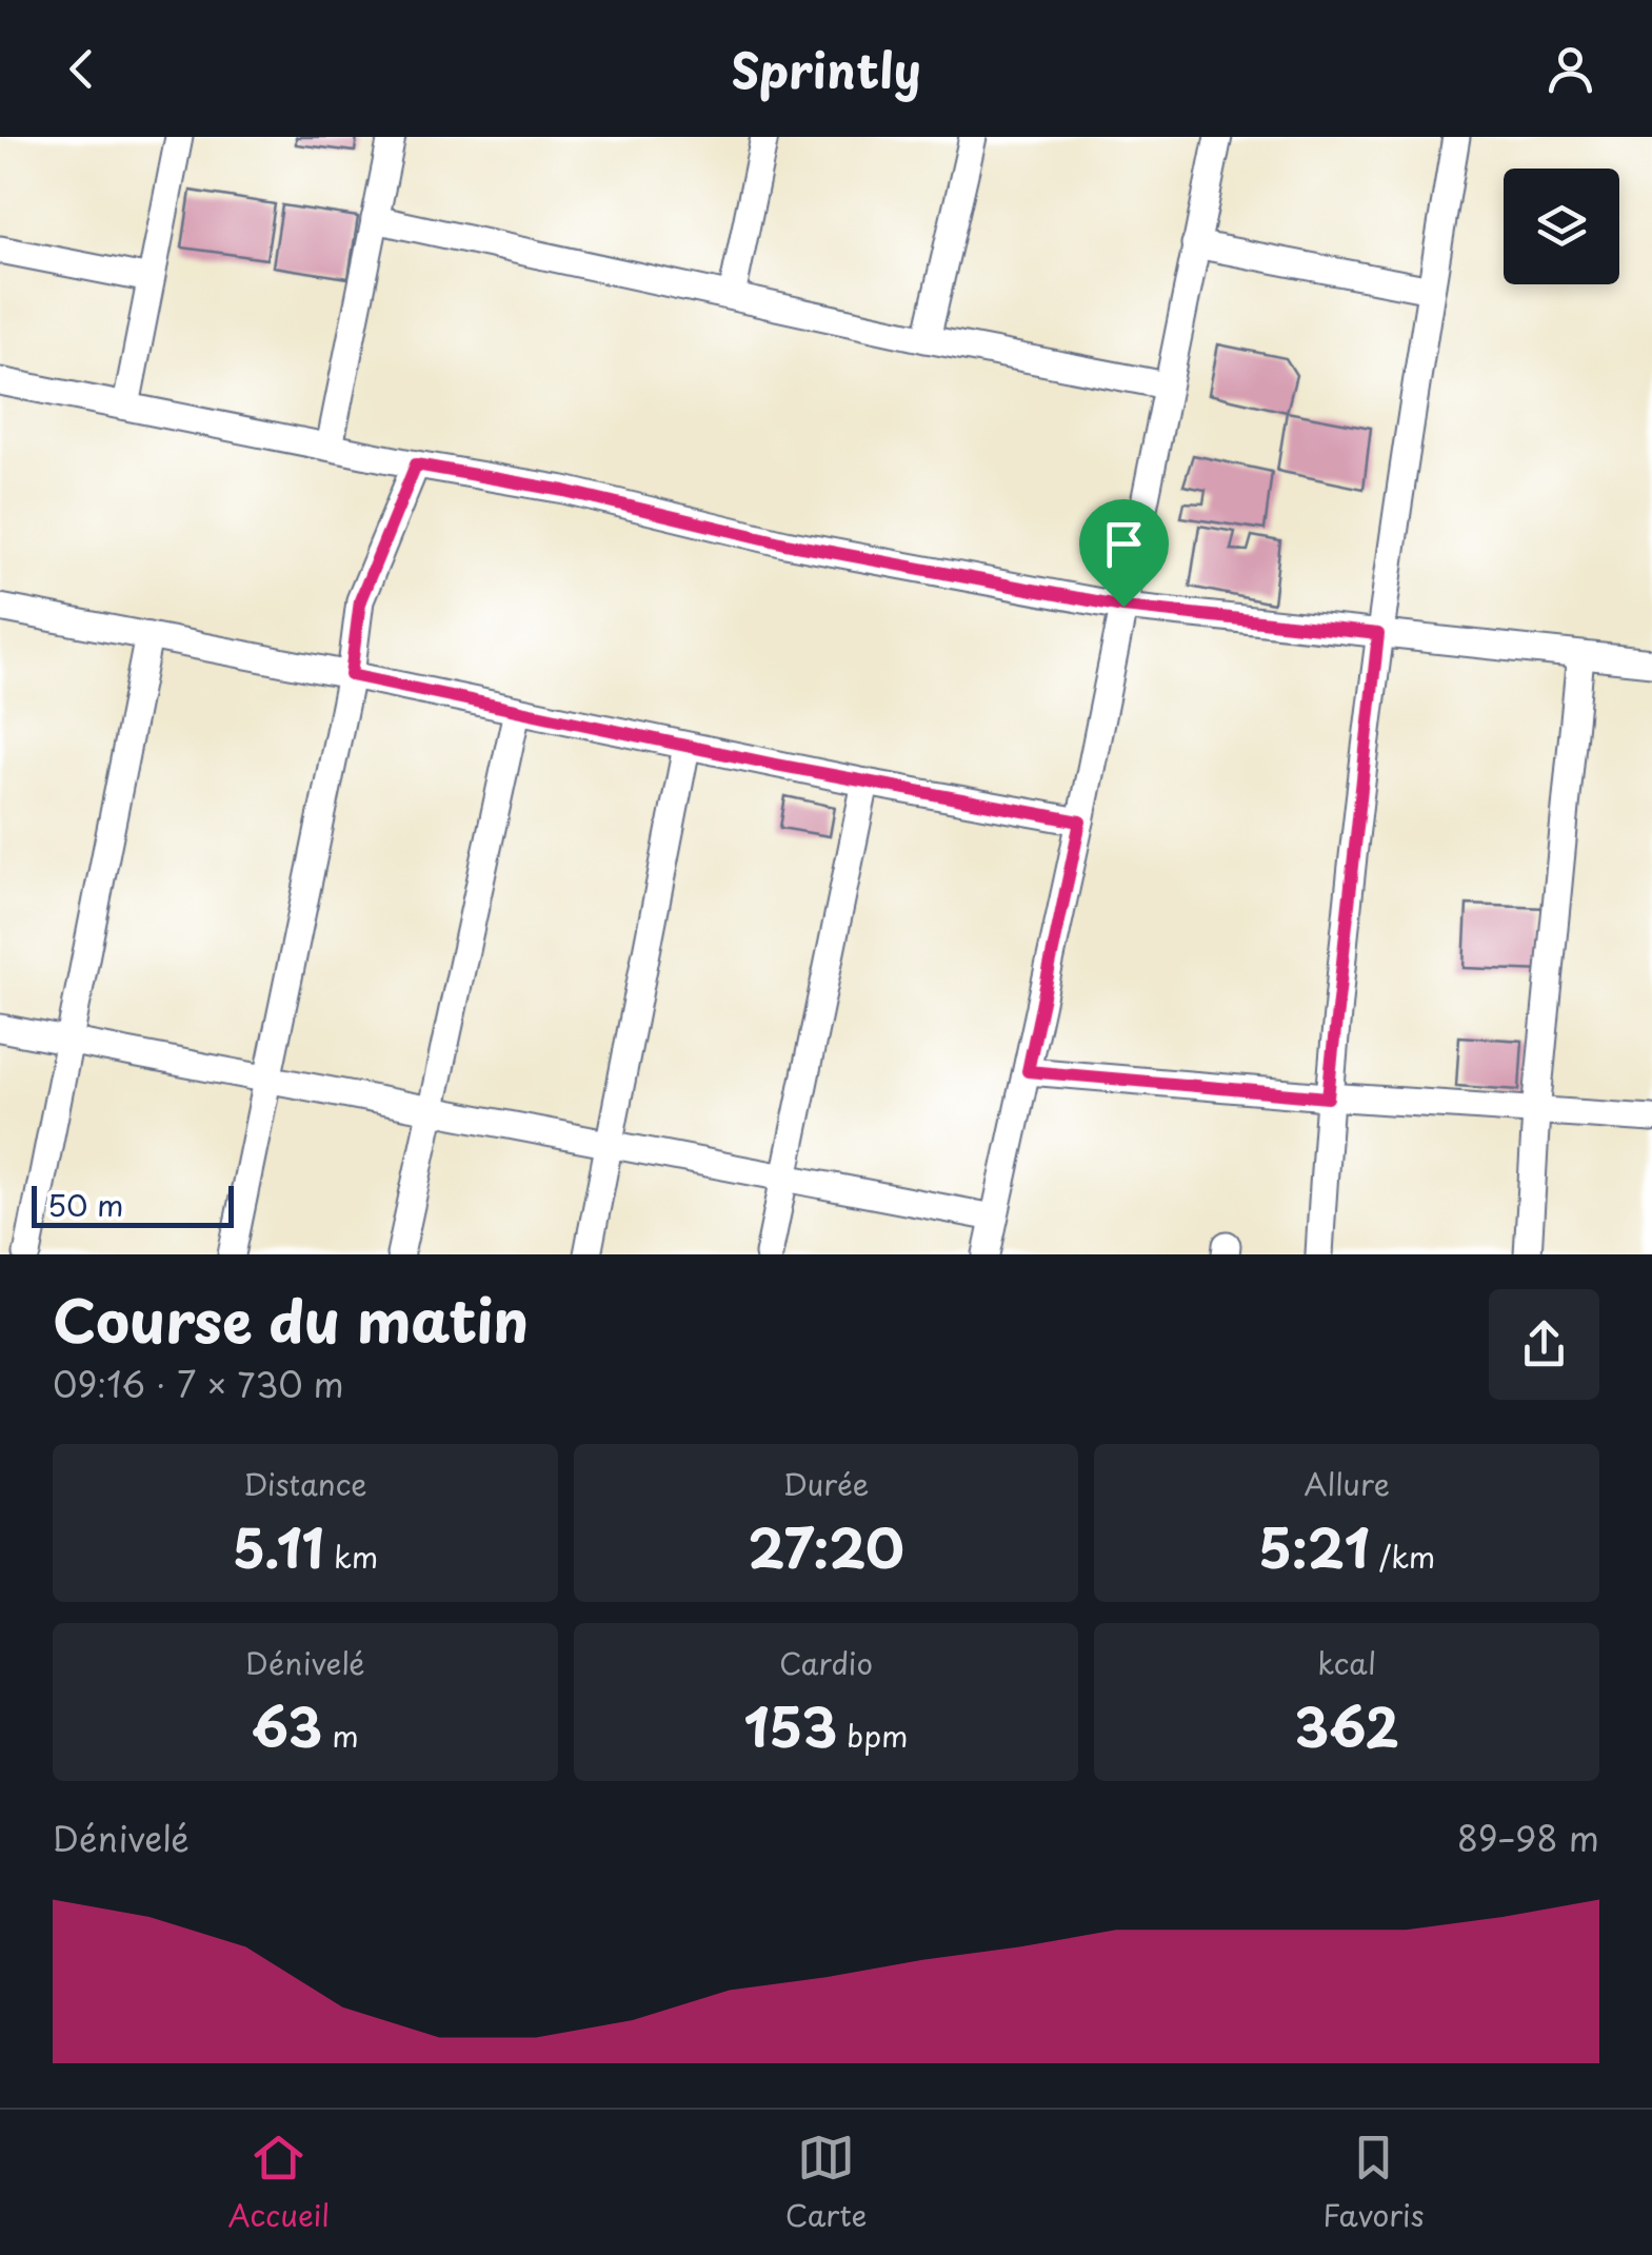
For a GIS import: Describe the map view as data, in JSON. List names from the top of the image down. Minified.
{"scale_bar":"50 m","page":{"header":"Sprintly","scale":"50 m","heading":["Course du matin","09:16 · 7 × 730 m"],"stats":[["Distance","5.11 km"],["Durée","27:20"],["Allure","5:21 /km"],["Dénivelé","63 m"],["Cardio","153 bpm"],["kcal","362"]],"chart":["Dénivelé","89–98 m"],"tabs":["Accueil","Carte","Favoris"]}}
